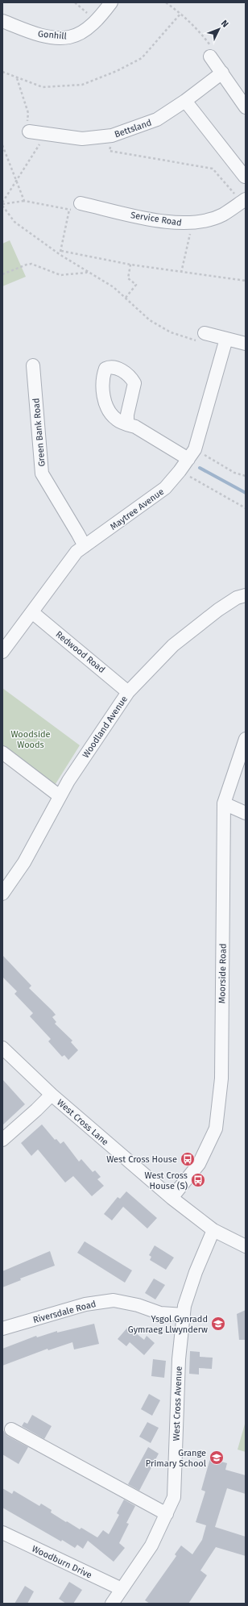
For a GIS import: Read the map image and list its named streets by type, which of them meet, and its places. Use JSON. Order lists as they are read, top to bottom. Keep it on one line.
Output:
{"streets":{"street":["Gonhill","Bettsland","Service Road","Green Bank Road","Maytree Avenue","Redwood Road","Woodland Avenue","Moorside Road","West Cross Lane","Riversdale Road","West Cross Avenue","Woodburn Drive"]},"crossings":[["Green Bank Road","Maytree Avenue"],["Maytree Avenue","Redwood Road"],["Redwood Road","Woodland Avenue"],["Moorside Road","West Cross Lane"],["West Cross Lane","West Cross Avenue"],["Riversdale Road","West Cross Avenue"],["West Cross Avenue","Woodburn Drive"]],"parks":["Woodside Woods"],"places":{"bus stop":["West Cross House","West Cross House (S)"],"school or university":["Ysgol Gynradd Gymraeg Llwynderw","Grange Primary School"]},"north":"top right"}
